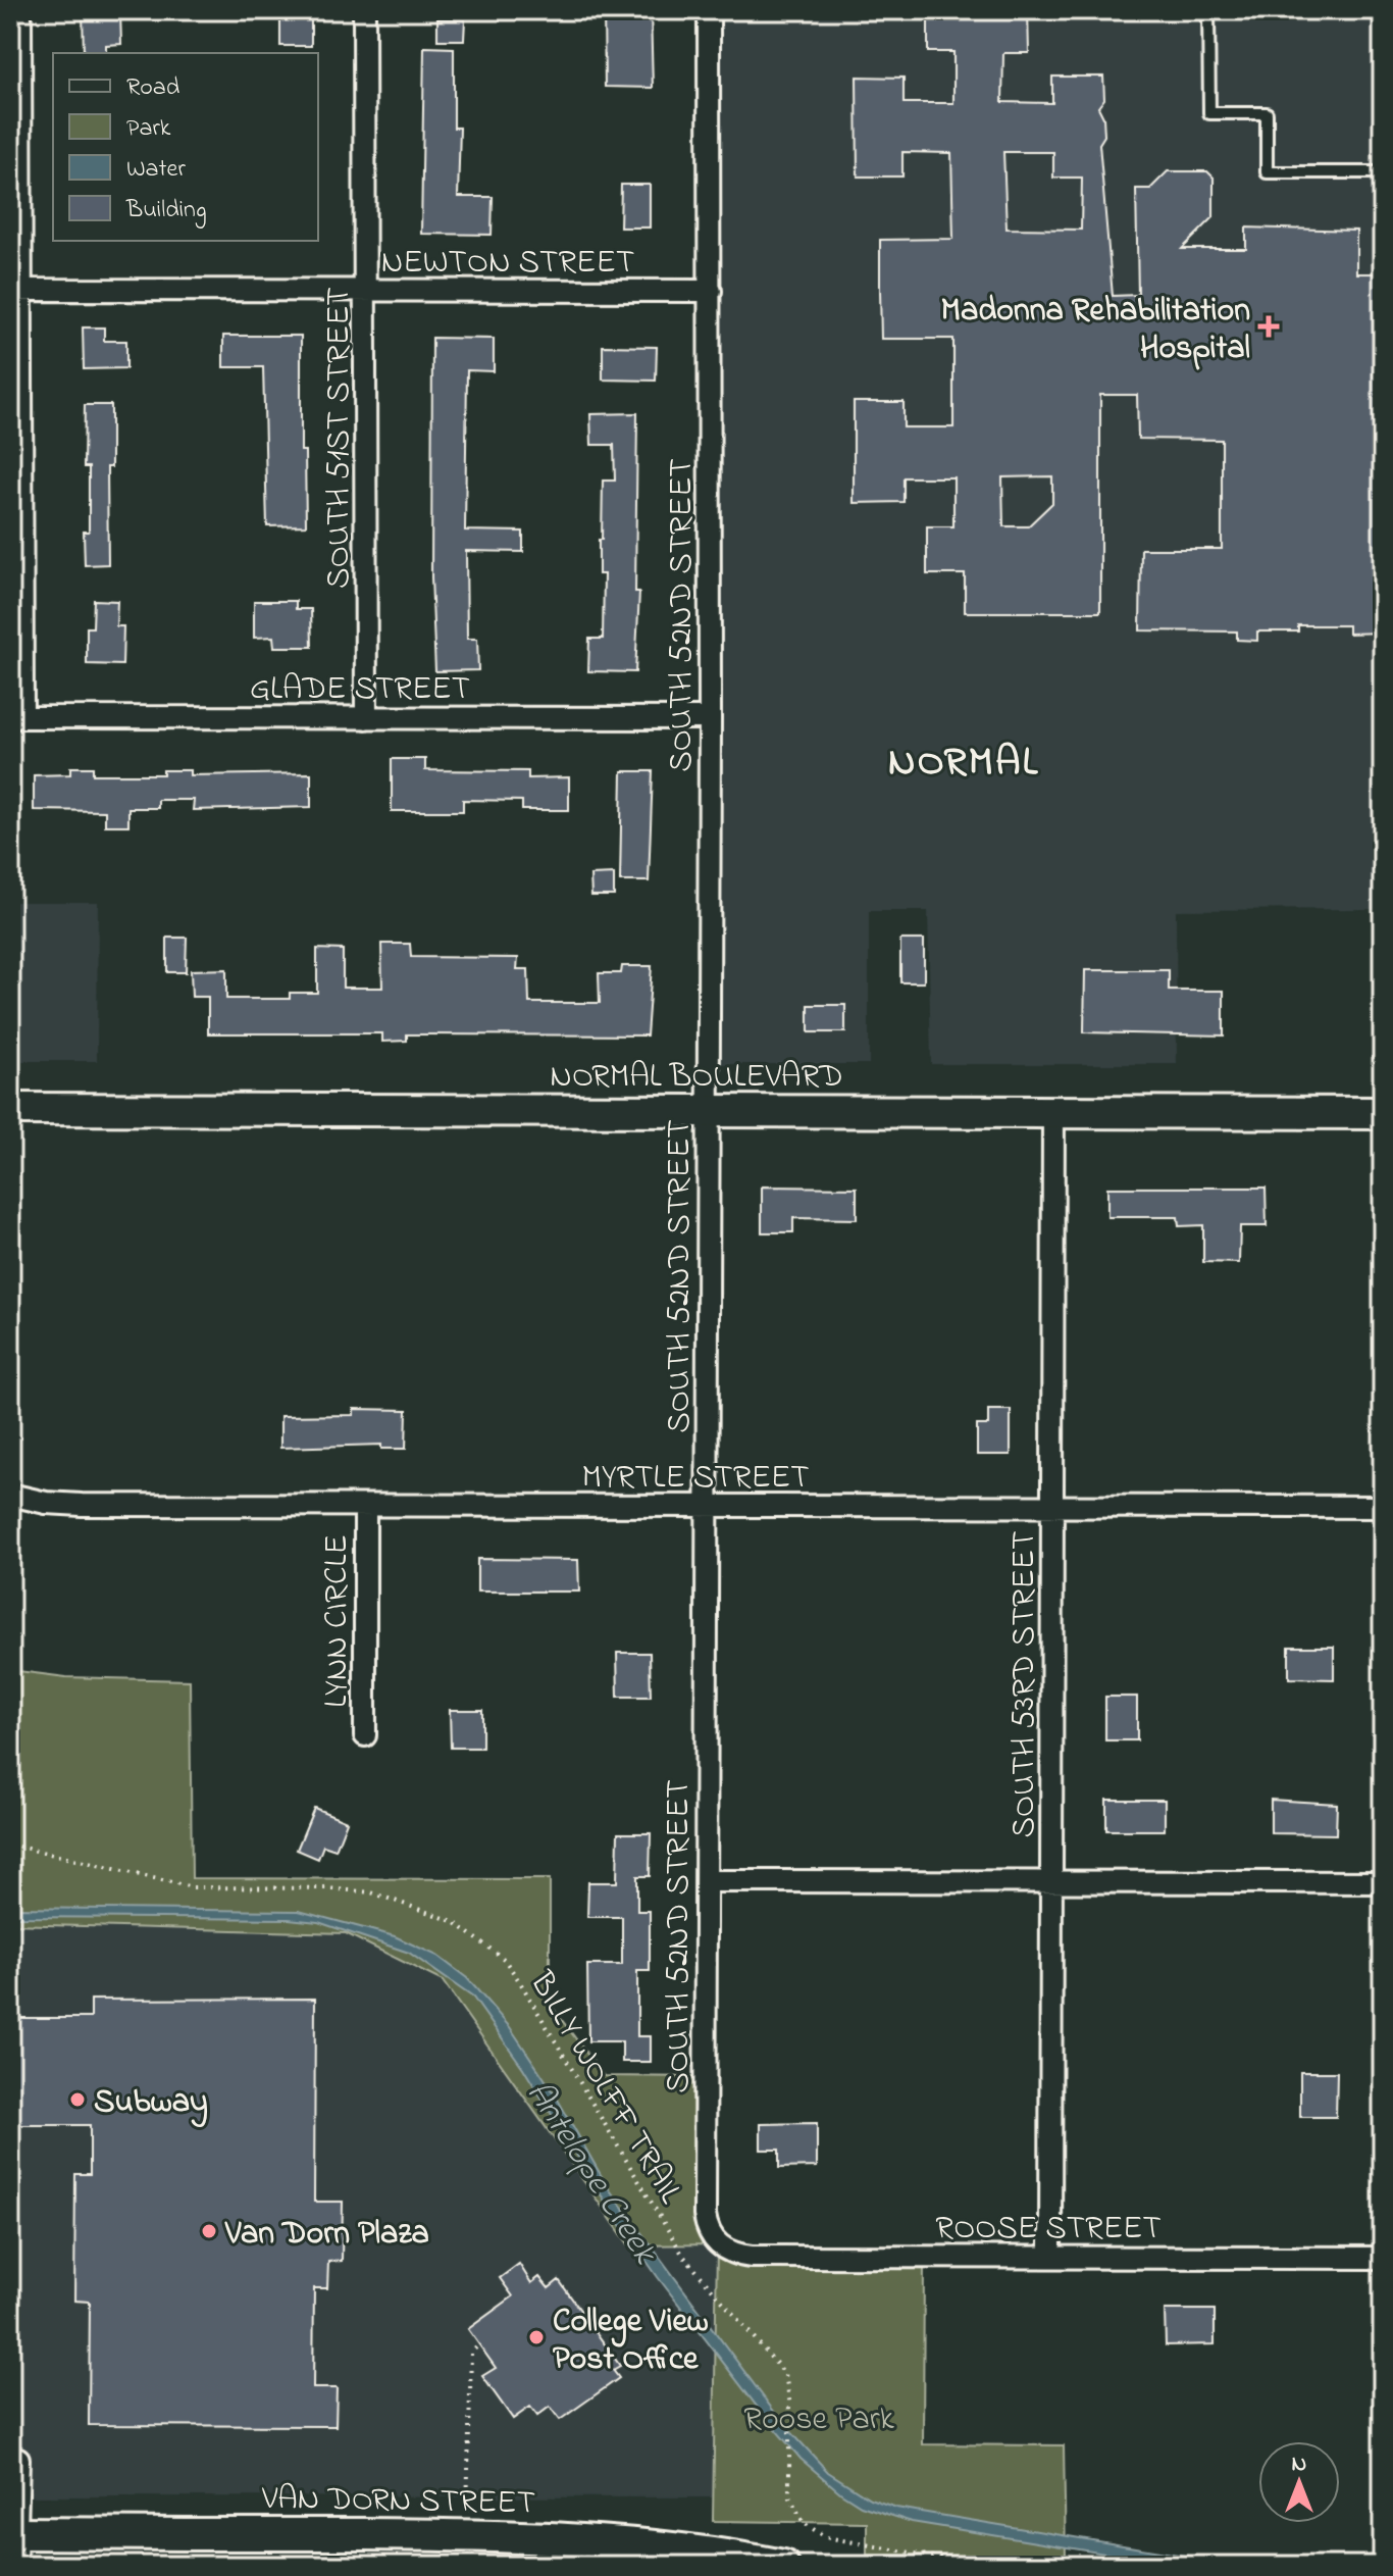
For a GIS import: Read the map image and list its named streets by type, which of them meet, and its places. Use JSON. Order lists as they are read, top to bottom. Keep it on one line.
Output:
{"streets":{"main road":["NORMAL BOULEVARD","VAN DORN STREET"],"street":["NEWTON STREET","SOUTH 51ST STREET","SOUTH 52ND STREET","GLADE STREET","MYRTLE STREET","LYNN CIRCLE","SOUTH 53RD STREET","ROOSE STREET"],"path":["BILLY WOLFF TRAIL"]},"crossings":[["NEWTON STREET","SOUTH 51ST STREET"],["NEWTON STREET","SOUTH 52ND STREET"],["SOUTH 51ST STREET","GLADE STREET"],["SOUTH 52ND STREET","GLADE STREET"],["SOUTH 52ND STREET","NORMAL BOULEVARD"],["SOUTH 52ND STREET","MYRTLE STREET"],["SOUTH 52ND STREET","ROOSE STREET"],["NORMAL BOULEVARD","SOUTH 53RD STREET"],["MYRTLE STREET","LYNN CIRCLE"],["MYRTLE STREET","SOUTH 53RD STREET"],["SOUTH 53RD STREET","ROOSE STREET"]],"districts":["NORMAL"],"water":["Antelope Creek"],"parks":["Roose Park"],"places":{"health":["Madonna Rehabilitation Hospital"],"other":["Subway","Van Dorn Plaza","College View Post Office"]},"legend":["Road","Park","Water","Building"],"north":"top"}
